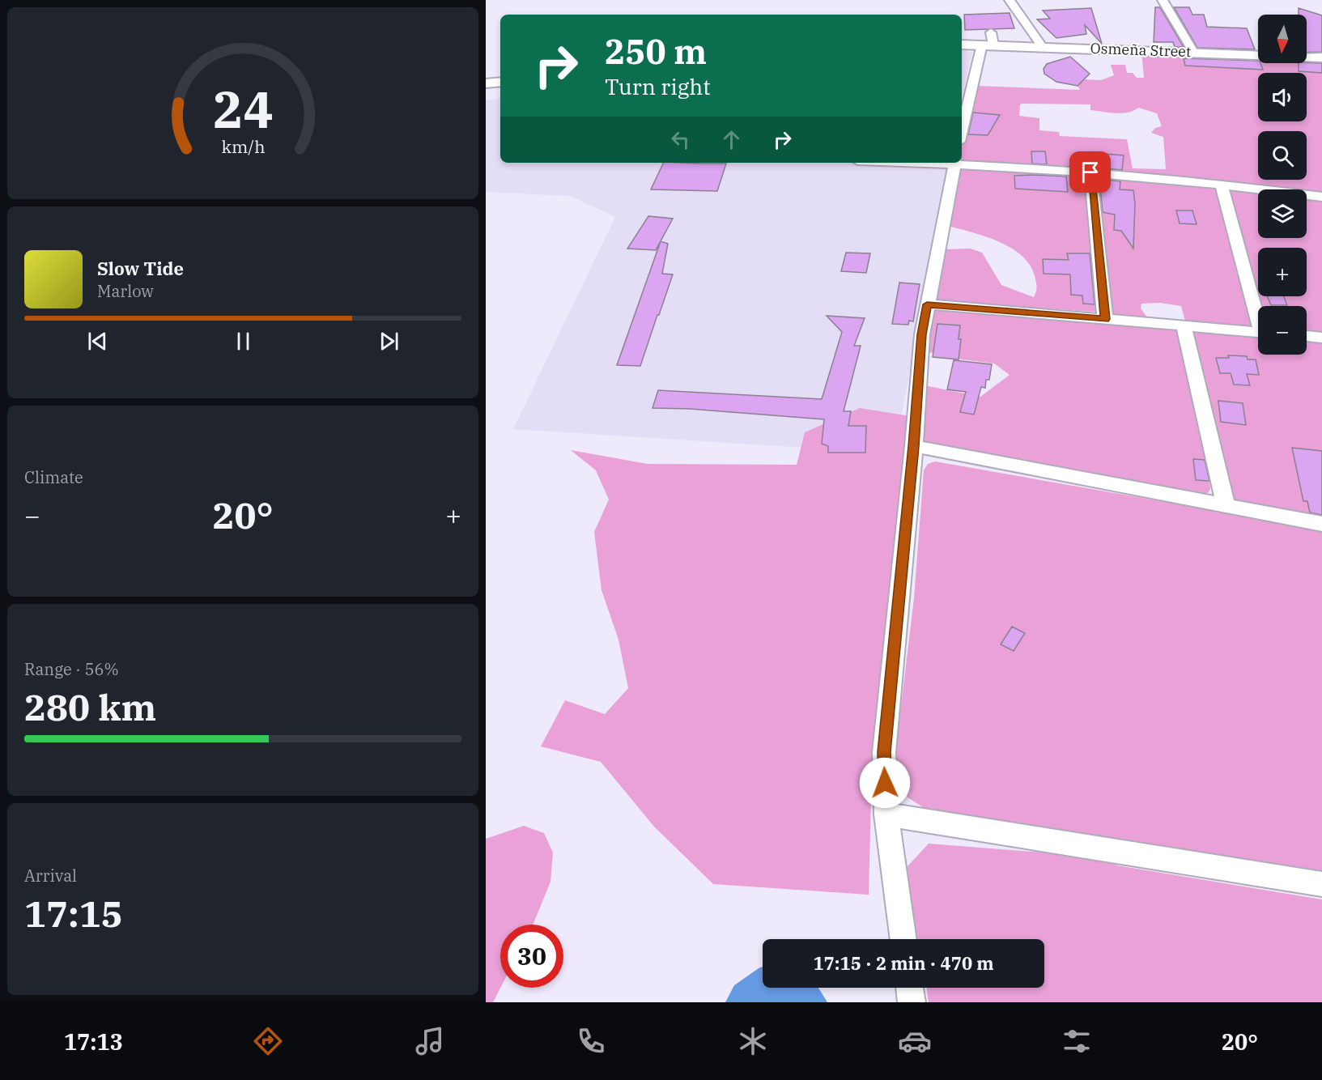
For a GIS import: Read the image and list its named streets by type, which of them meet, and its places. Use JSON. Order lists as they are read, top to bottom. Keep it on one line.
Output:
{"streets":{"main road":["Osmeña Street"]},"north":"bottom","page":{"map_buttons":["+","−"],"turn":["250 m","Turn right"],"song":["Slow Tide","Marlow"],"tile":["Climate",["Range · 56%","280 km"],["Arrival","17:15"]],"heat":["−","20°","+"],"limit":"30","trip":"17:15 · 2 min · 470 m","tabs":["17:13","20°"],"gauge":["24","km/h"]}}
